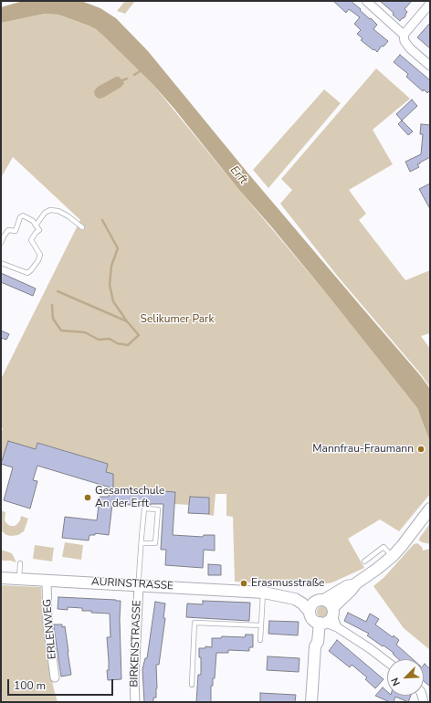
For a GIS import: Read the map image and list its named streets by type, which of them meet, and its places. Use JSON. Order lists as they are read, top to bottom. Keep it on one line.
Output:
{"streets":{"main road":["AURINSTRASSE"],"street":["ERLENWEG","BIRKENSTRASSE"]},"crossings":[["AURINSTRASSE","ERLENWEG"],["AURINSTRASSE","BIRKENSTRASSE"]],"water":["Erft"],"parks":["Selikumer Park"],"places":["Mannfrau-Fraumann","Gesamtschule An der Erft","Erasmusstraße"],"scale_bar":"100 m","north":"bottom left"}
